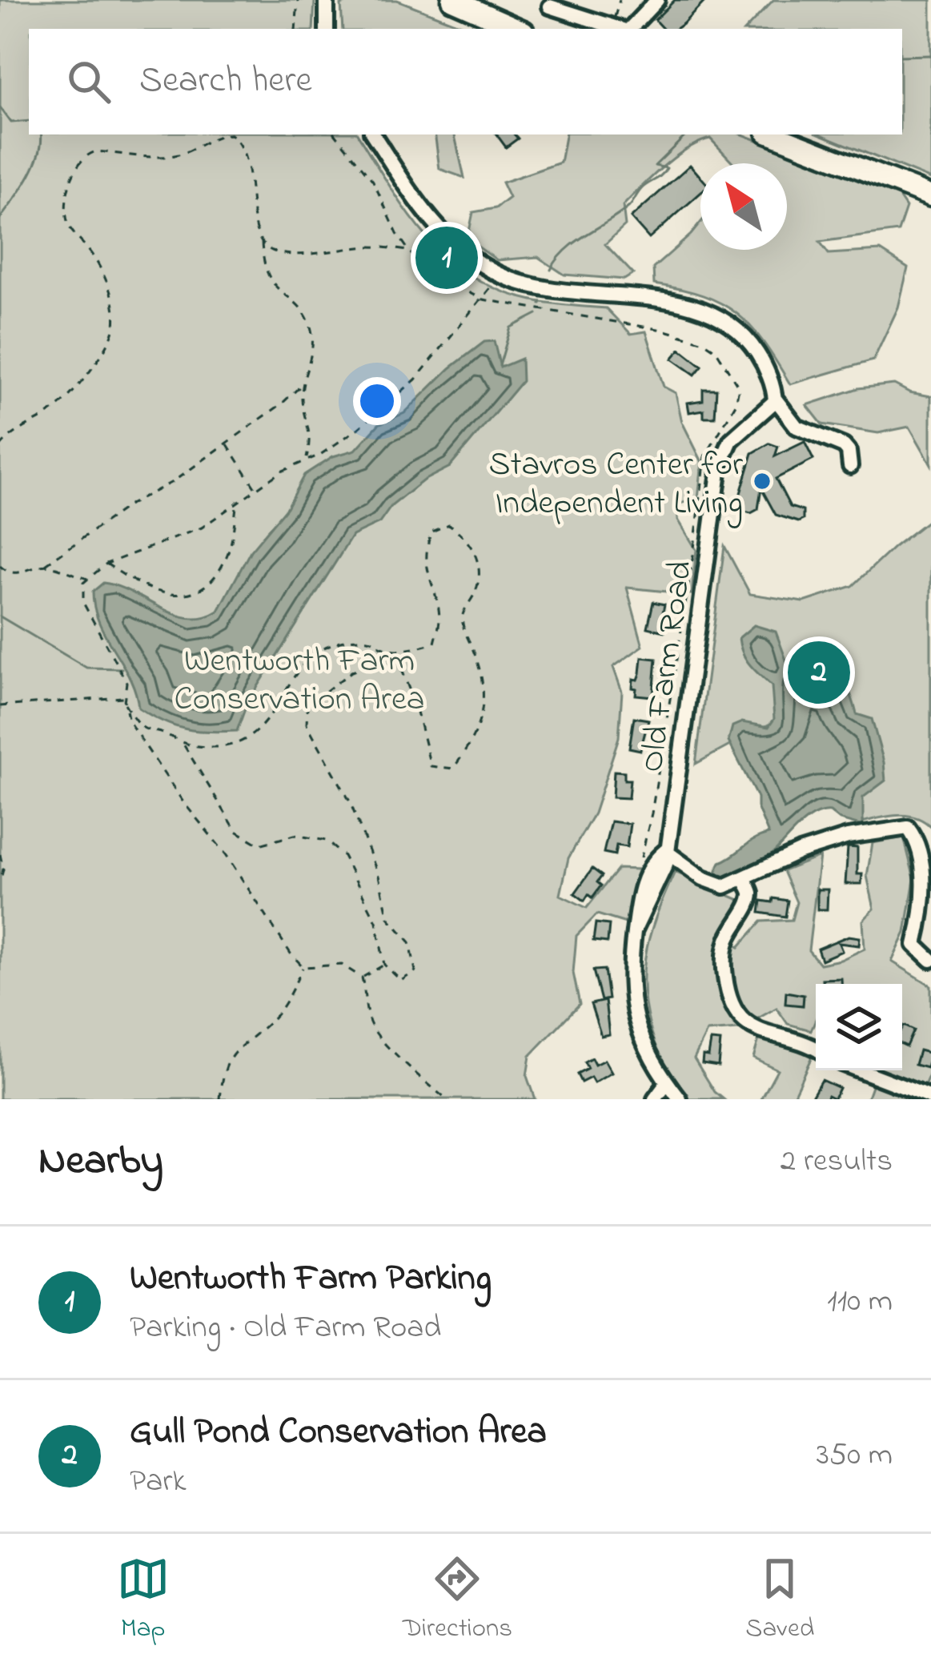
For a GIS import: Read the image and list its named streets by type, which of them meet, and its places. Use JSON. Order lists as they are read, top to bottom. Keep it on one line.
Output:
{"streets":{"street":["Old Farm Road"]},"parks":["Wentworth Farm Conservation Area"],"places":["Stavros Center for Independent Living"],"north":"top left","page":{"search":"Search here","pins":["1","2"],"heading":["Nearby","2 results"],"list":[{"mark":"1","name":"Wentworth Farm Parking","note":"Parking · Old Farm Road","value":"110 m"},{"mark":"2","name":"Gull Pond Conservation Area","note":"Park","value":"350 m"}],"nav":["Map","Directions","Saved"]}}
